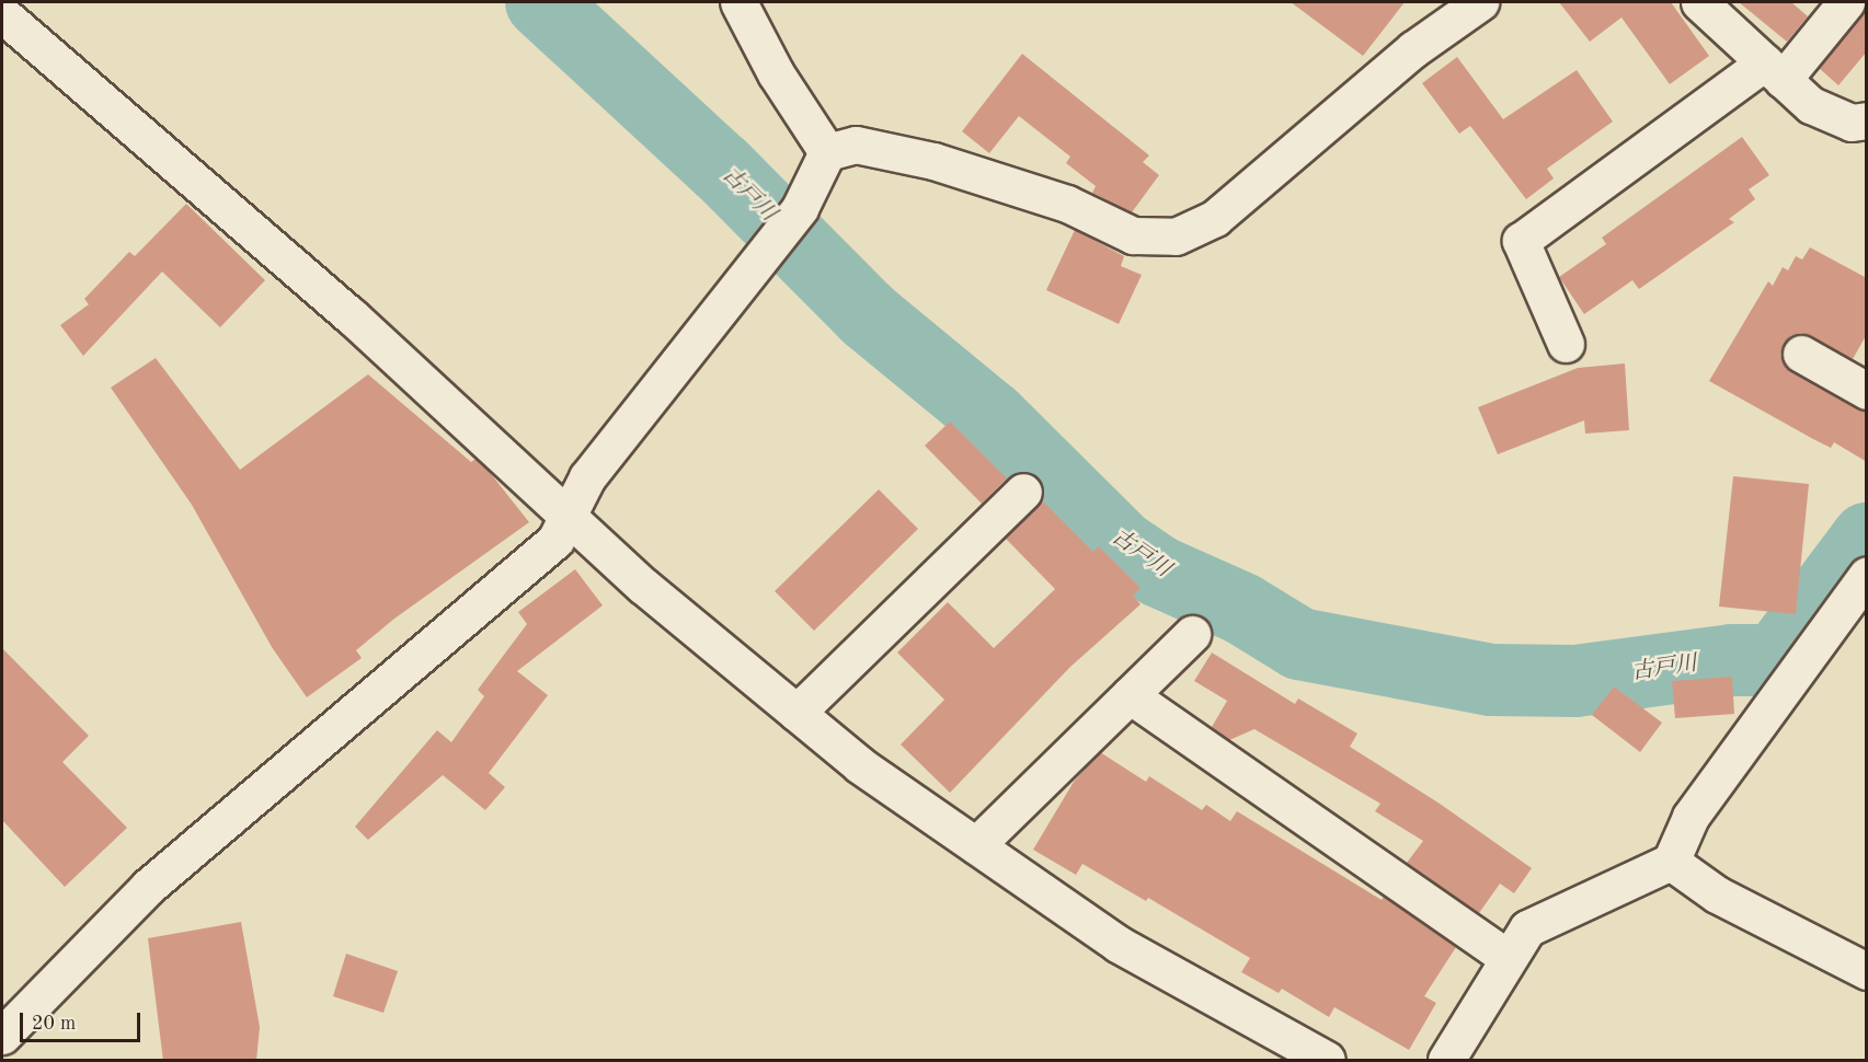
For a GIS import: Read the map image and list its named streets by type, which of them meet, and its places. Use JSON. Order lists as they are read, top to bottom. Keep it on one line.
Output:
{"water":["古戸川"],"scale_bar":"20 m"}
